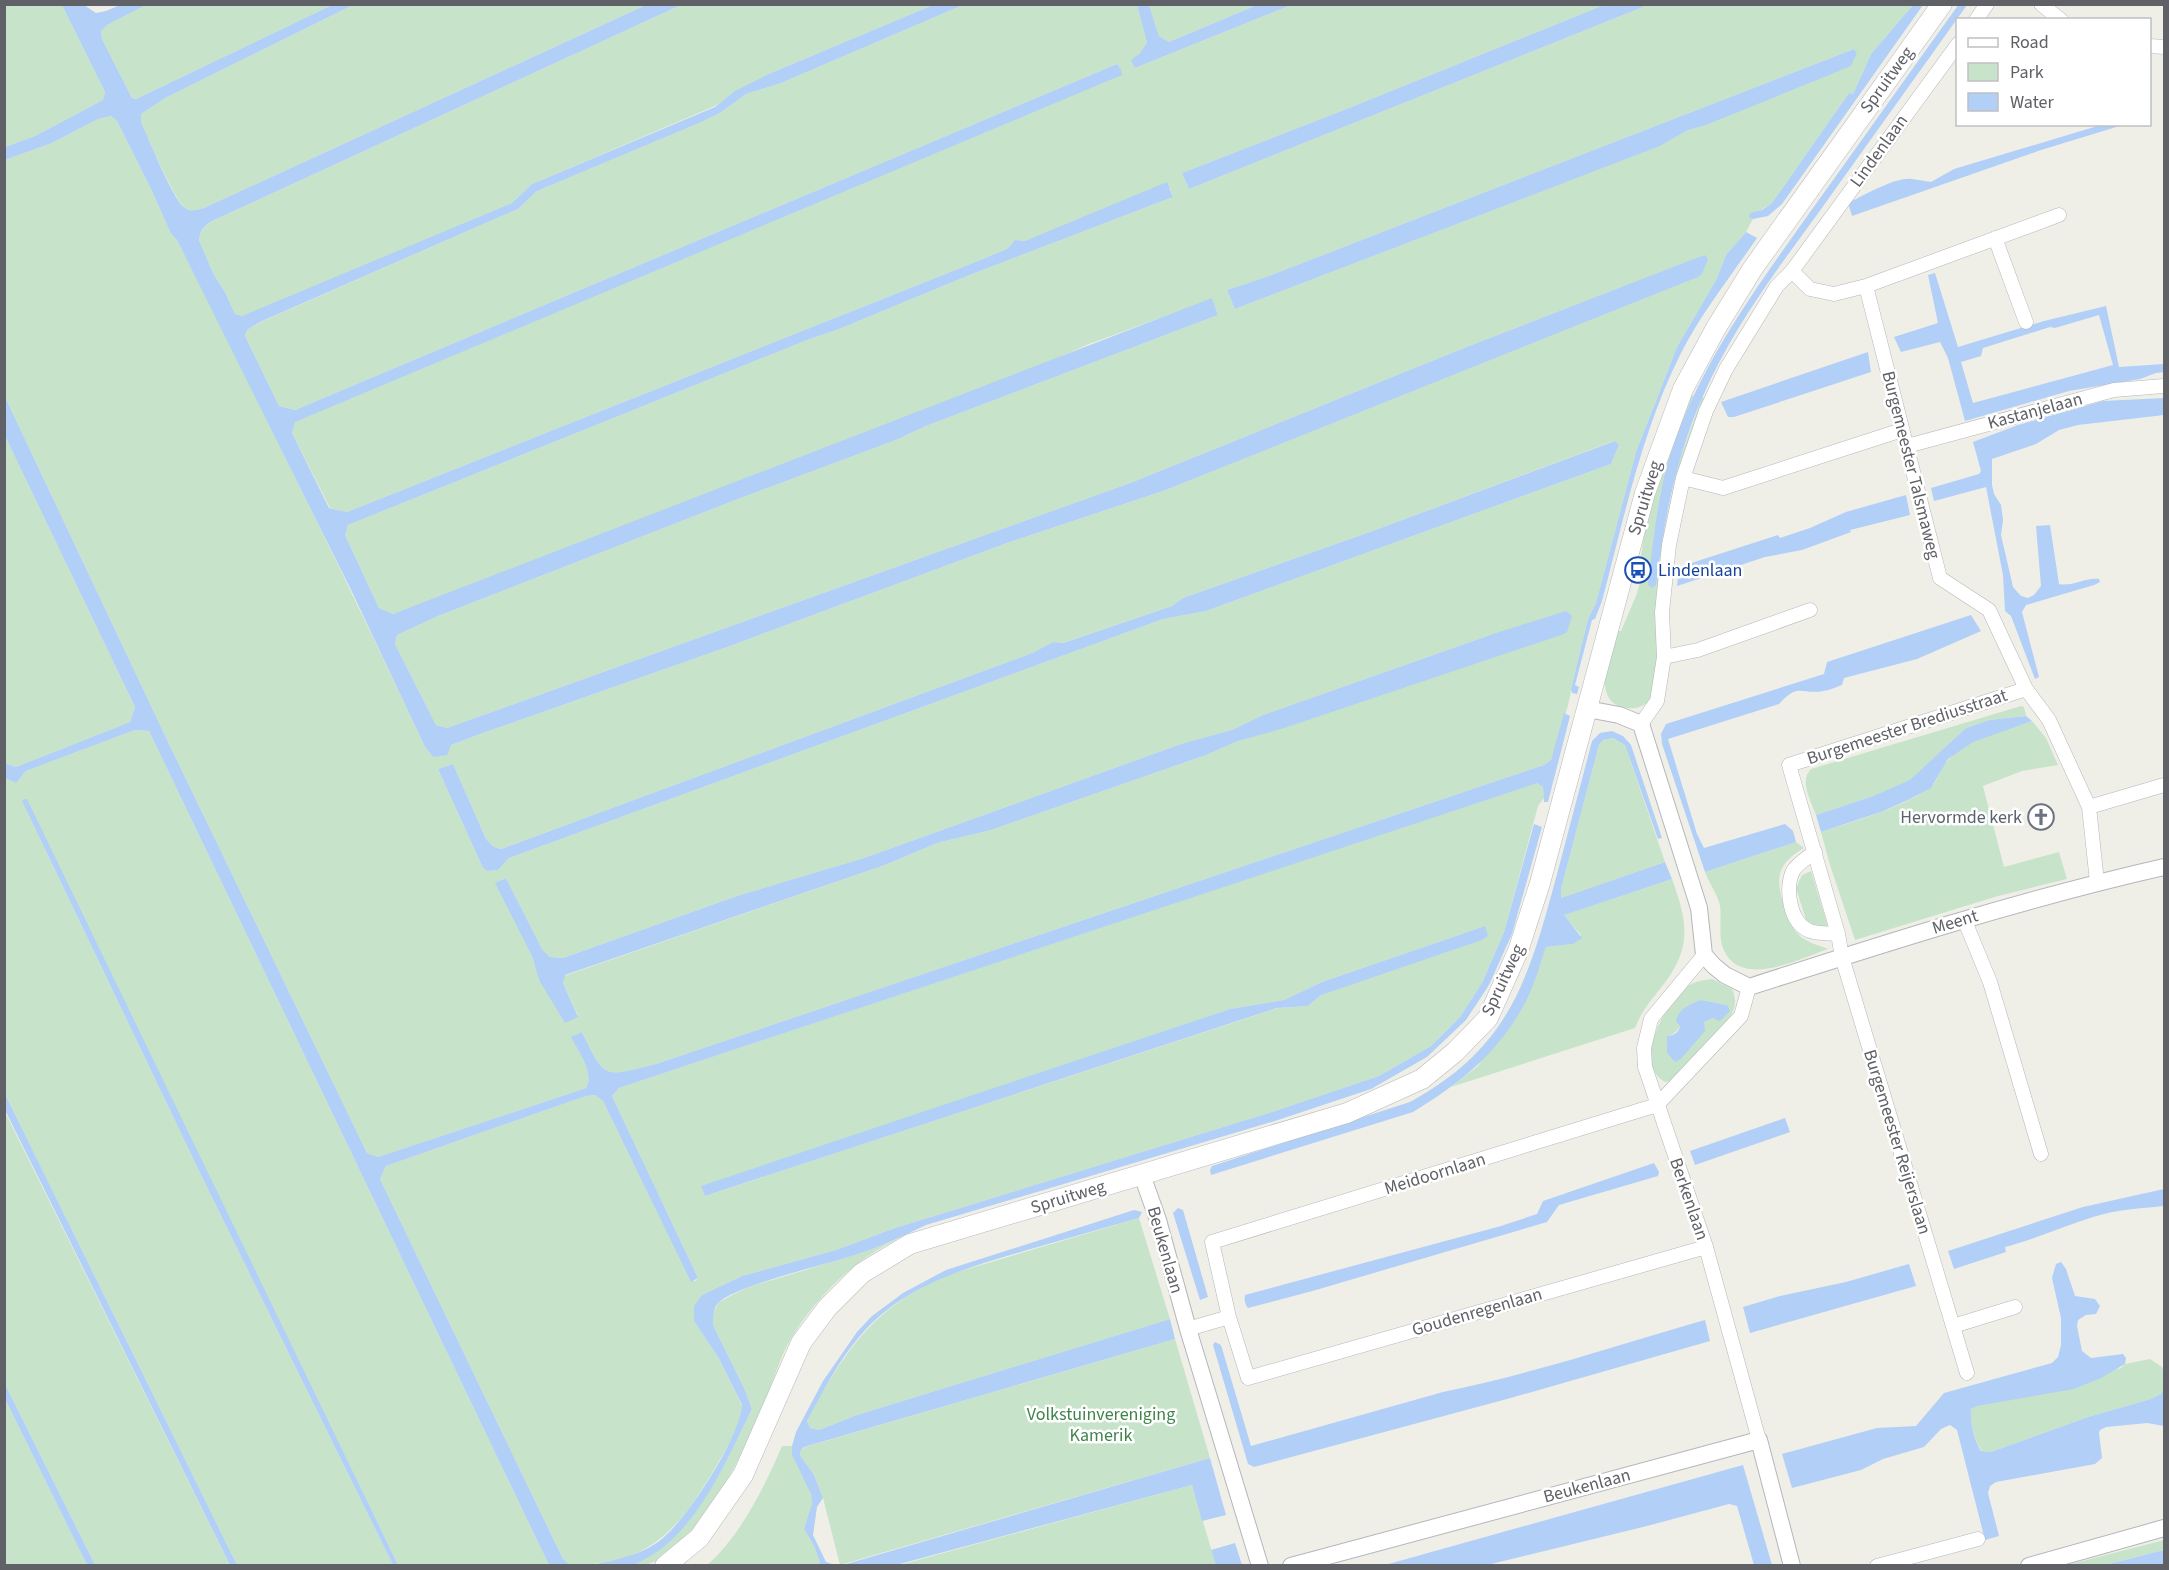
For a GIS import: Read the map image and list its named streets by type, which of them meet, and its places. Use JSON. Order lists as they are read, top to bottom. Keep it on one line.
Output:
{"streets":{"main road":["Spruitweg"],"street":["Lindenlaan","Kastanjelaan","Burgemeester Talsmaweg","Burgemeester Brediusstraat","Meent","Burgemeester Reijerslaan","Meidoornlaan","Berkenlaan","Beukenlaan","Goudenregenlaan"]},"crossings":[["Spruitweg","Beukenlaan"],["Kastanjelaan","Burgemeester Talsmaweg"],["Burgemeester Talsmaweg","Burgemeester Brediusstraat"],["Burgemeester Talsmaweg","Meent"],["Burgemeester Brediusstraat","Burgemeester Reijerslaan"],["Meent","Burgemeester Reijerslaan"],["Meidoornlaan","Berkenlaan"],["Meidoornlaan","Goudenregenlaan"],["Berkenlaan","Beukenlaan"],["Berkenlaan","Goudenregenlaan"]],"parks":["Volkstuinvereniging Kamerik"],"places":{"bus stop":["Lindenlaan"],"church":["Hervormde kerk"]},"legend":["Road","Park","Water"]}
